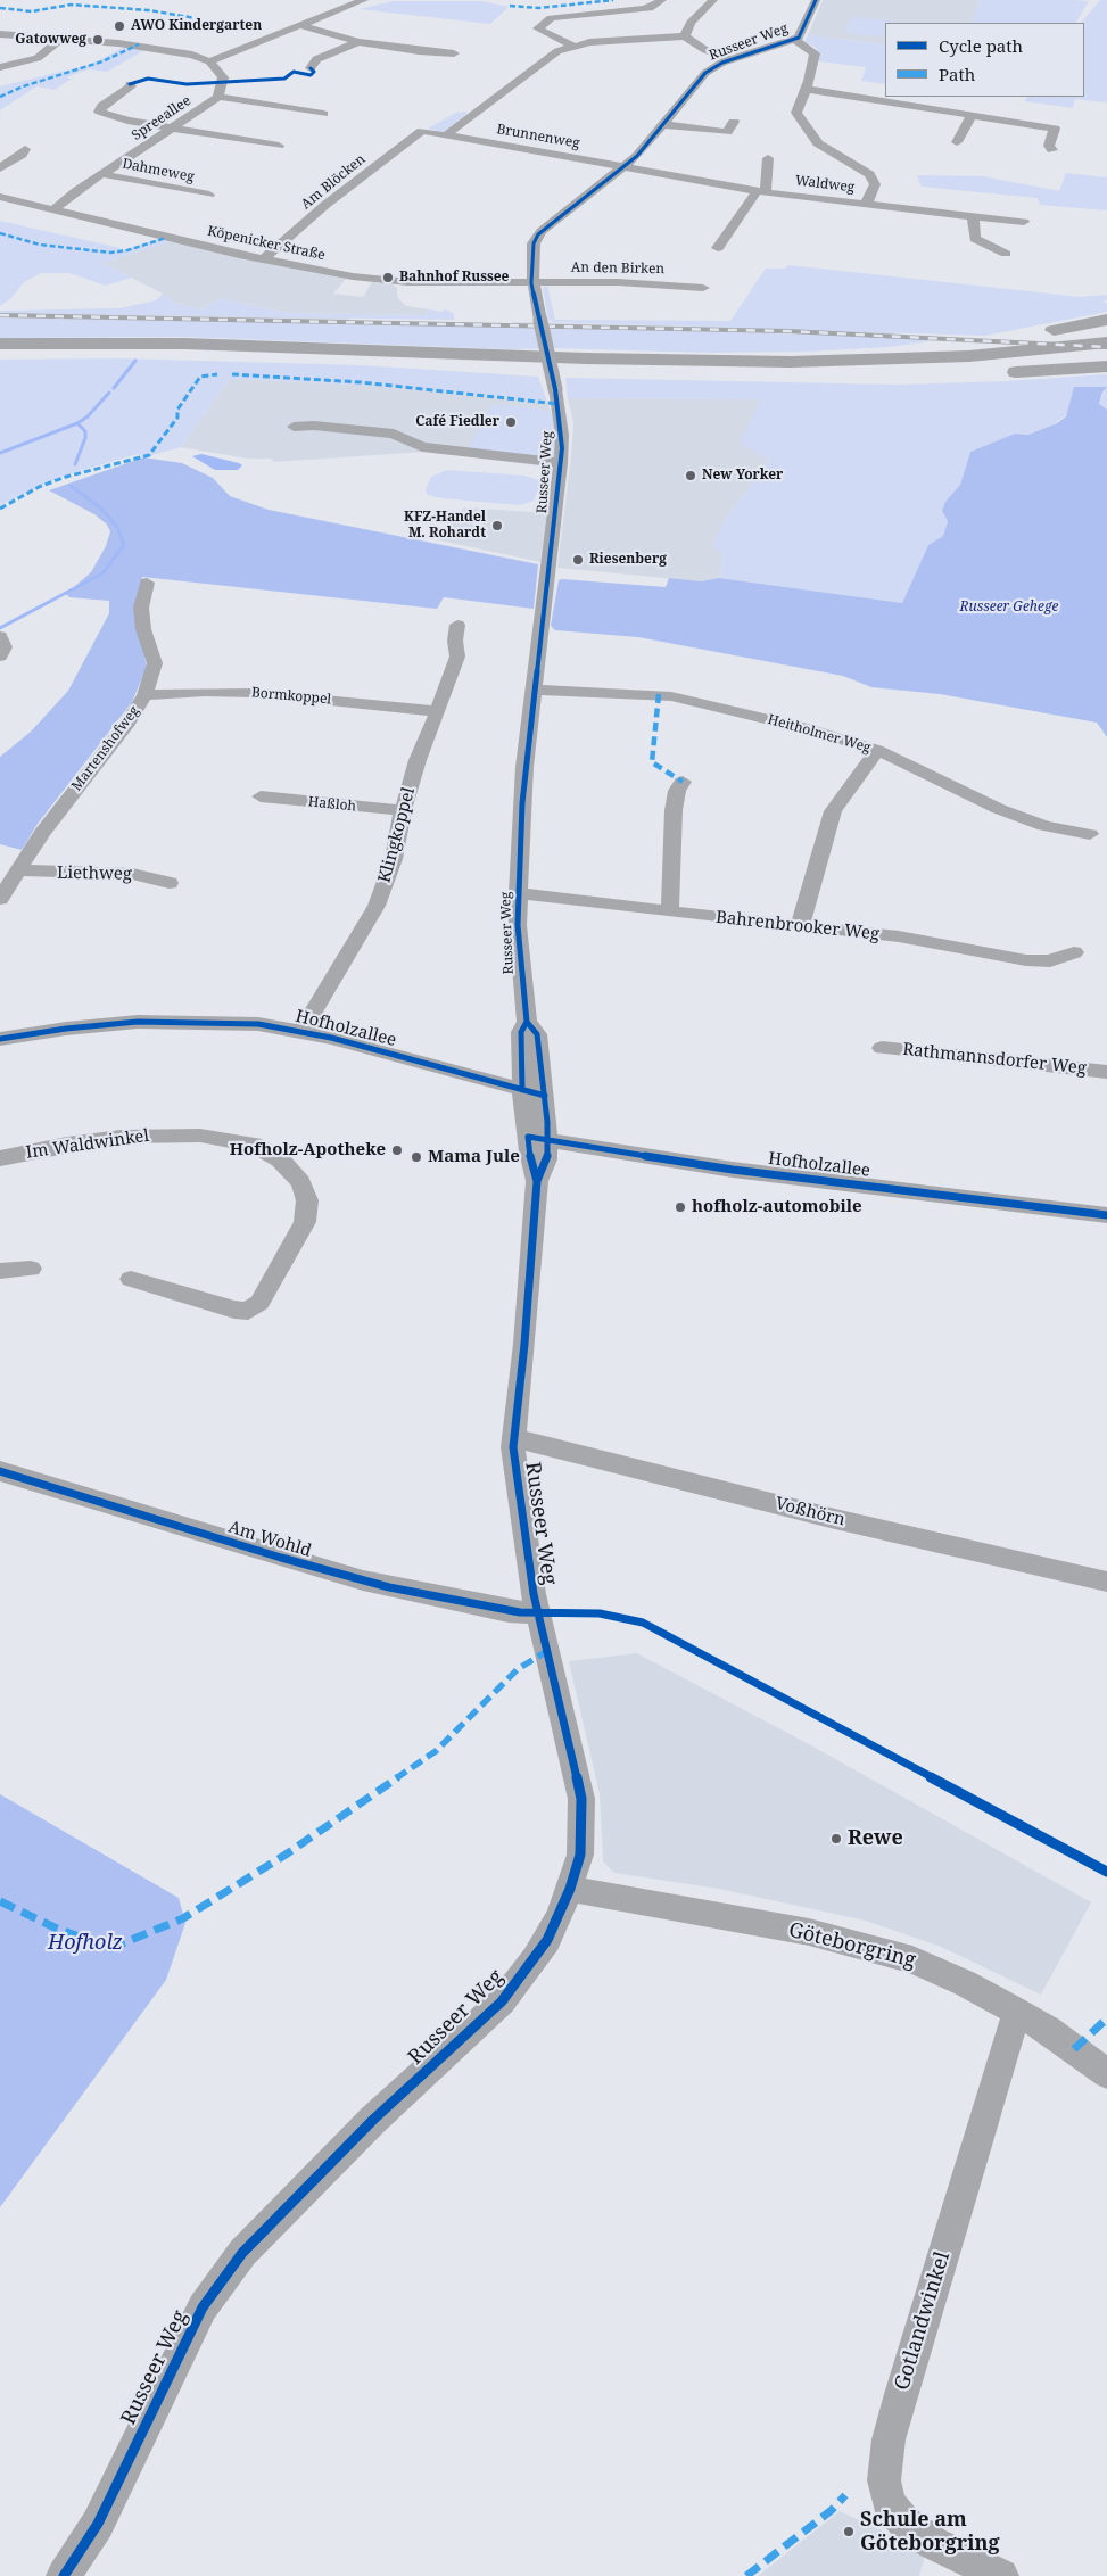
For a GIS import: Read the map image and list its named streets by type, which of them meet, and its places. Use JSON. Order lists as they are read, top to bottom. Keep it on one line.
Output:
{"streets":{"street":["Russeer Weg","Spreeallee","Brunnenweg","Dahmeweg","Am Blöcken","Waldweg","Köpenicker Straße","An den Birken","Bormkoppel","Heitholmer Weg","Martenshofweg","Haßloh","Klingkoppel","Liethweg","Bahrenbrooker Weg","Hofholzallee","Rathmannsdorfer Weg","Im Waldwinkel","Voßhörn","Am Wohld","Göteborgring","Gotlandwinkel"]},"crossings":[["Russeer Weg","Brunnenweg"],["Russeer Weg","Waldweg"],["Russeer Weg","Köpenicker Straße"],["Russeer Weg","An den Birken"],["Russeer Weg","Heitholmer Weg"],["Russeer Weg","Bahrenbrooker Weg"],["Russeer Weg","Hofholzallee"],["Russeer Weg","Voßhörn"],["Russeer Weg","Am Wohld"],["Russeer Weg","Göteborgring"],["Spreeallee","Dahmeweg"],["Spreeallee","Köpenicker Straße"],["Brunnenweg","Waldweg"],["Am Blöcken","Köpenicker Straße"],["Köpenicker Straße","An den Birken"],["Bormkoppel","Martenshofweg"],["Bormkoppel","Klingkoppel"],["Martenshofweg","Liethweg"],["Haßloh","Klingkoppel"],["Klingkoppel","Hofholzallee"],["Göteborgring","Gotlandwinkel"]],"parks":["Russeer Gehege","Hofholz"],"places":["AWO Kindergarten","Gatowweg","Bahnhof Russee","Café Fiedler","New Yorker","KFZ-Handel M. Rohardt","Riesenberg","Hofholz-Apotheke","Mama Jule","hofholz-automobile","Rewe","Schule am Göteborgring"],"legend":["Cycle path","Path"]}
